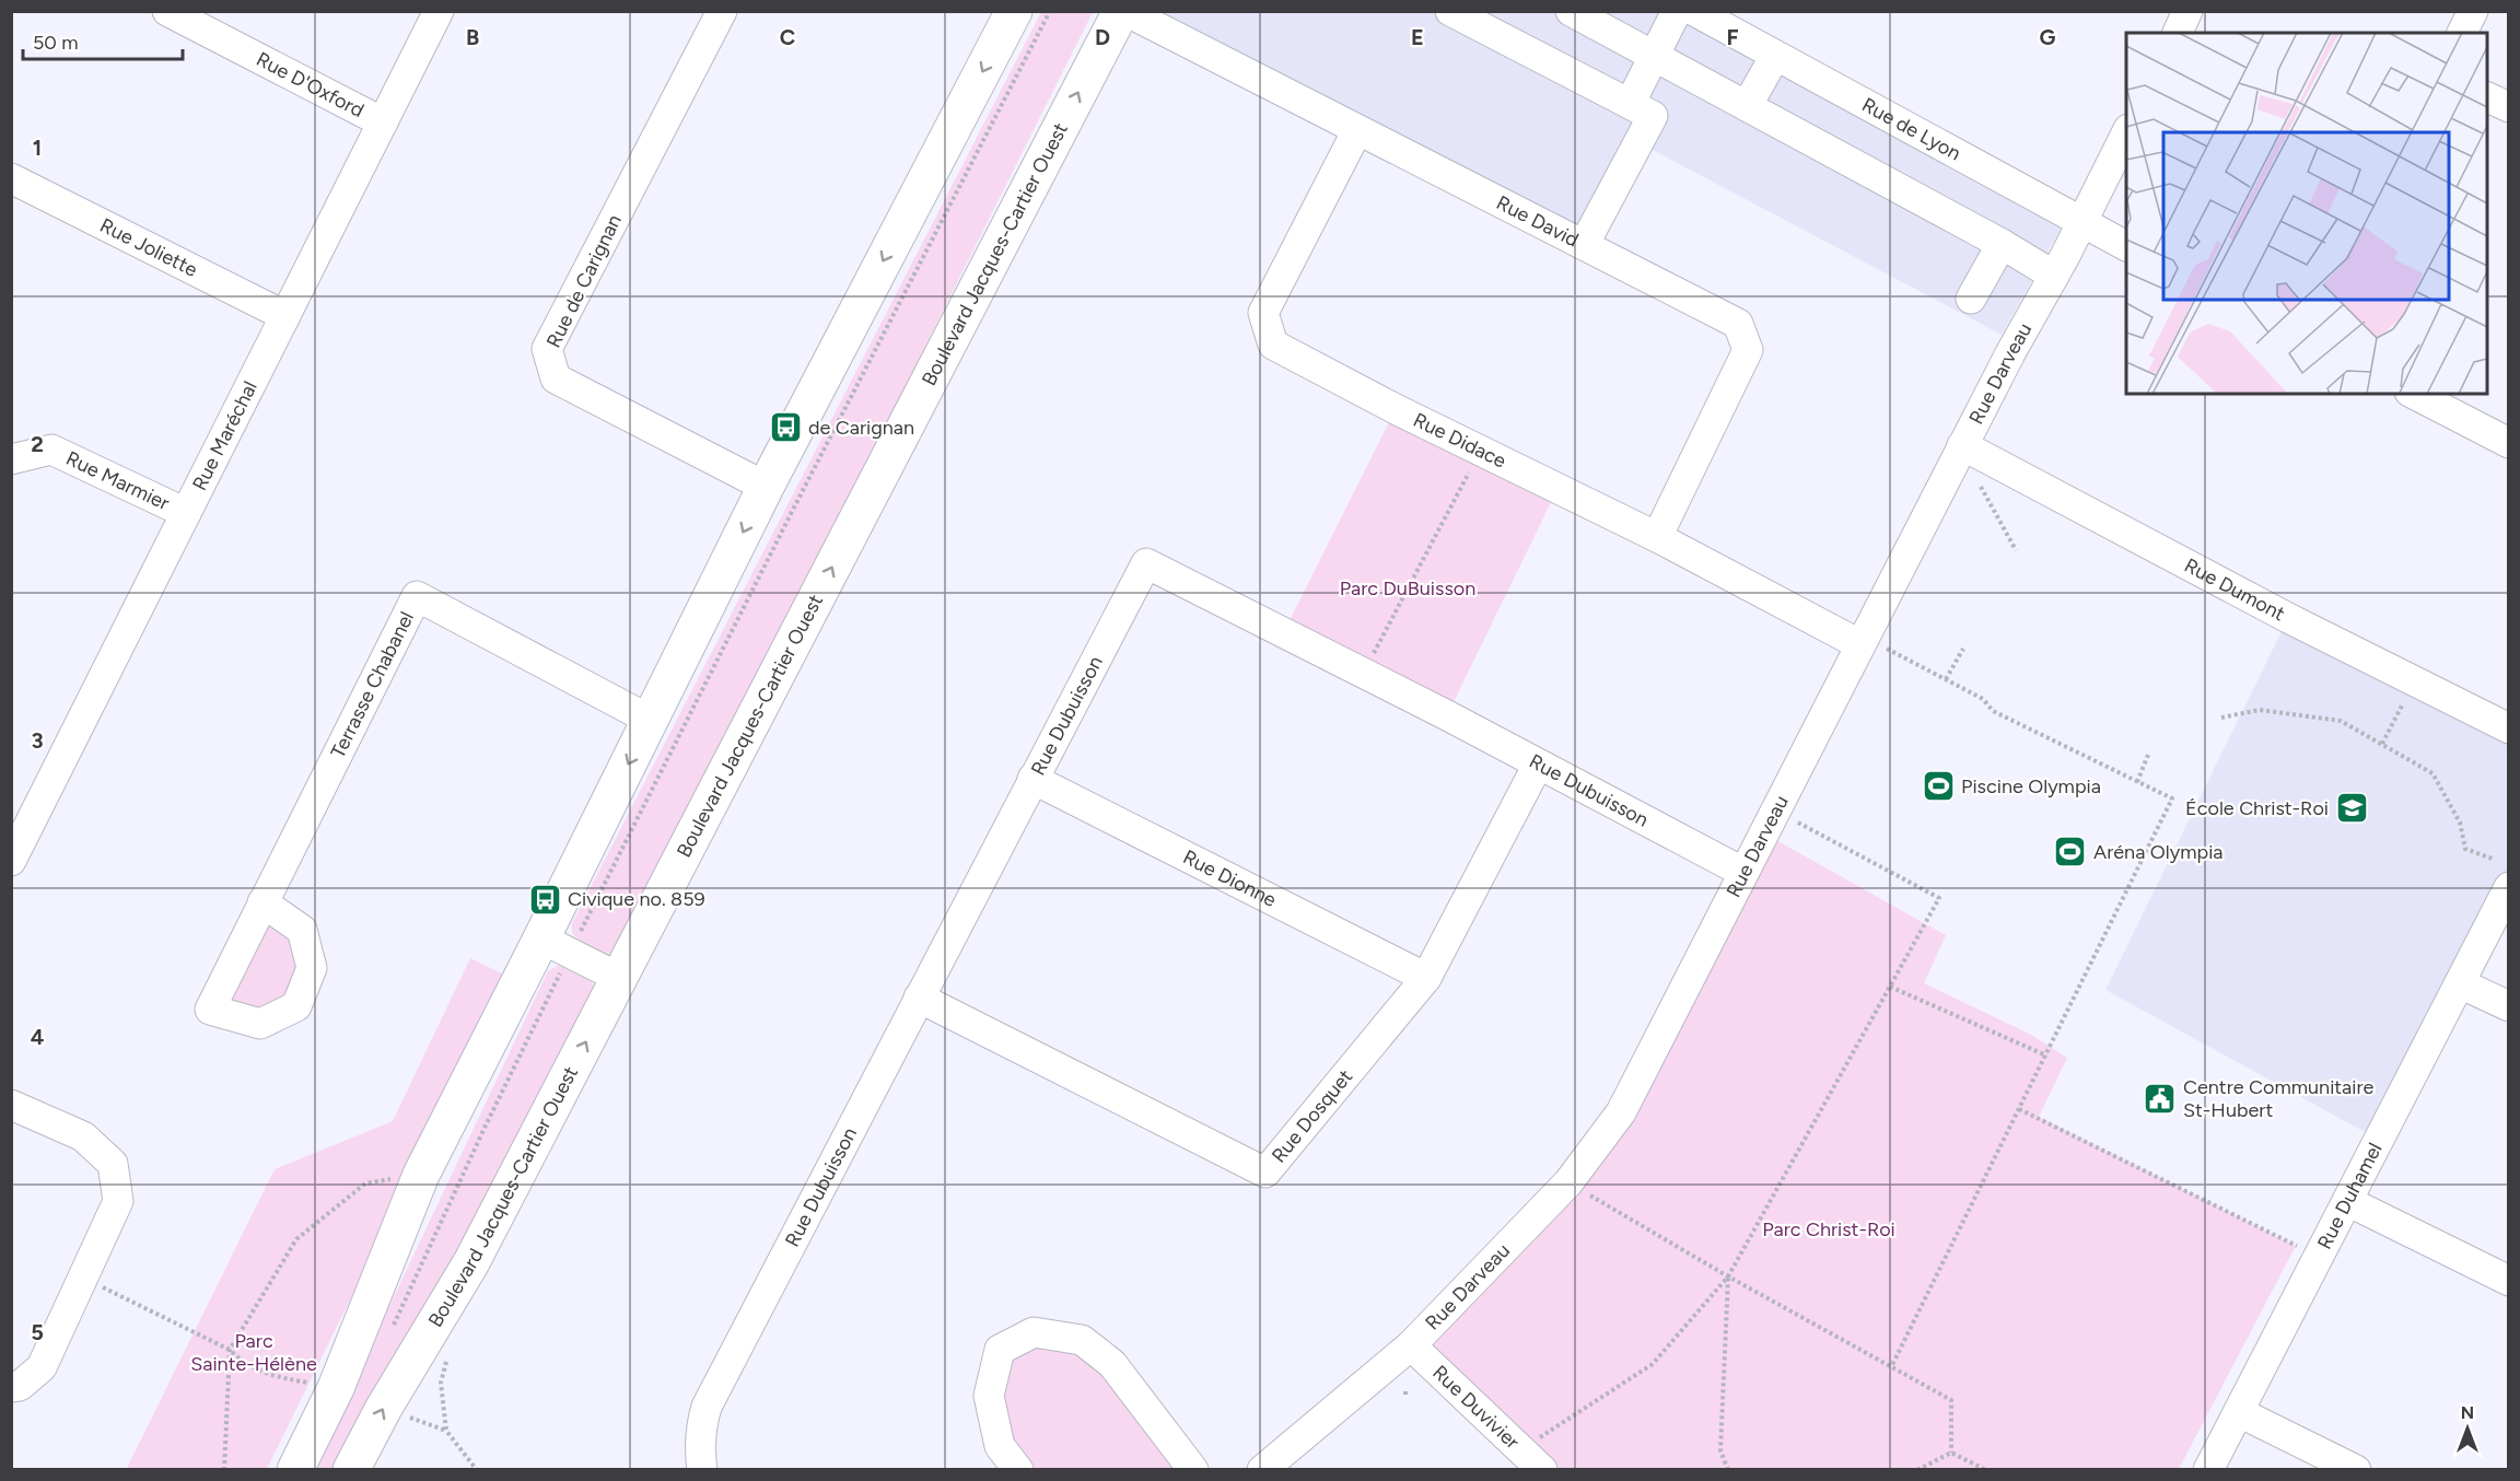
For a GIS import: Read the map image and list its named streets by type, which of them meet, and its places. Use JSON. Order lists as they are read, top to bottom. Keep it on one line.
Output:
{"streets":{"main road":["Boulevard Jacques-Cartier Ouest"],"street":["Rue D'Oxford","Rue de Lyon","Rue David","Rue Joliette","Rue de Carignan","Rue Darveau","Rue Maréchal","Rue Didace","Rue Marmier","Rue Dumont","Terrasse Chabanel","Rue Dubuisson","Rue Dionne","Rue Dosquet","Rue Duhamel","Rue Duvivier"]},"crossings":[["Rue D'Oxford","Rue Maréchal"],["Rue de Lyon","Rue Darveau"],["Rue David","Boulevard Jacques-Cartier Ouest"],["Rue David","Rue Didace"],["Rue Joliette","Rue Maréchal"],["Rue Darveau","Rue Didace"],["Rue Darveau","Rue Dumont"],["Rue Darveau","Rue Dubuisson"],["Rue Darveau","Rue Duvivier"],["Rue Maréchal","Rue Marmier"],["Rue Dubuisson","Rue Dionne"],["Rue Dubuisson","Rue Dosquet"],["Rue Dionne","Rue Dosquet"]],"parks":["Parc DuBuisson","Parc Christ-Roi","Parc Sainte-Hélène"],"places":{"bus stop":["de Carignan","Civique no. 859"],"sports":["Piscine Olympia","Aréna Olympia"],"school or university":["École Christ-Roi"],"public building":["Centre Communitaire St-Hubert"]},"scale_bar":"50 m","north":"top","grid":{"columns":["B","C","D","E","F","G"],"rows":["1","2","3","4","5"]}}
